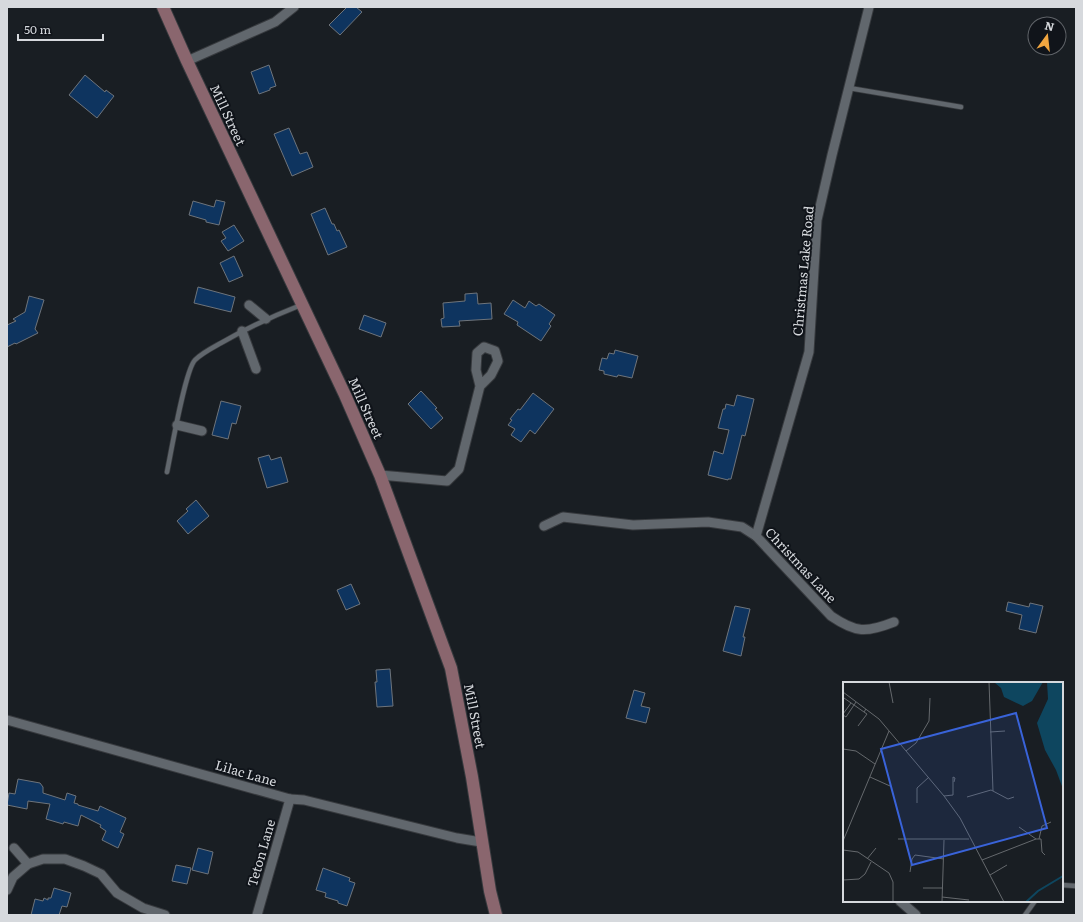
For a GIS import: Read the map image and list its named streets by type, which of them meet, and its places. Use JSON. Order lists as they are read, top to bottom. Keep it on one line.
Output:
{"streets":{"main road":["Mill Street"],"street":["Christmas Lake Road","Christmas Lane","Lilac Lane","Teton Lane"]},"crossings":[["Mill Street","Lilac Lane"],["Christmas Lake Road","Christmas Lane"],["Lilac Lane","Teton Lane"]],"scale_bar":"50 m","north":"top"}
